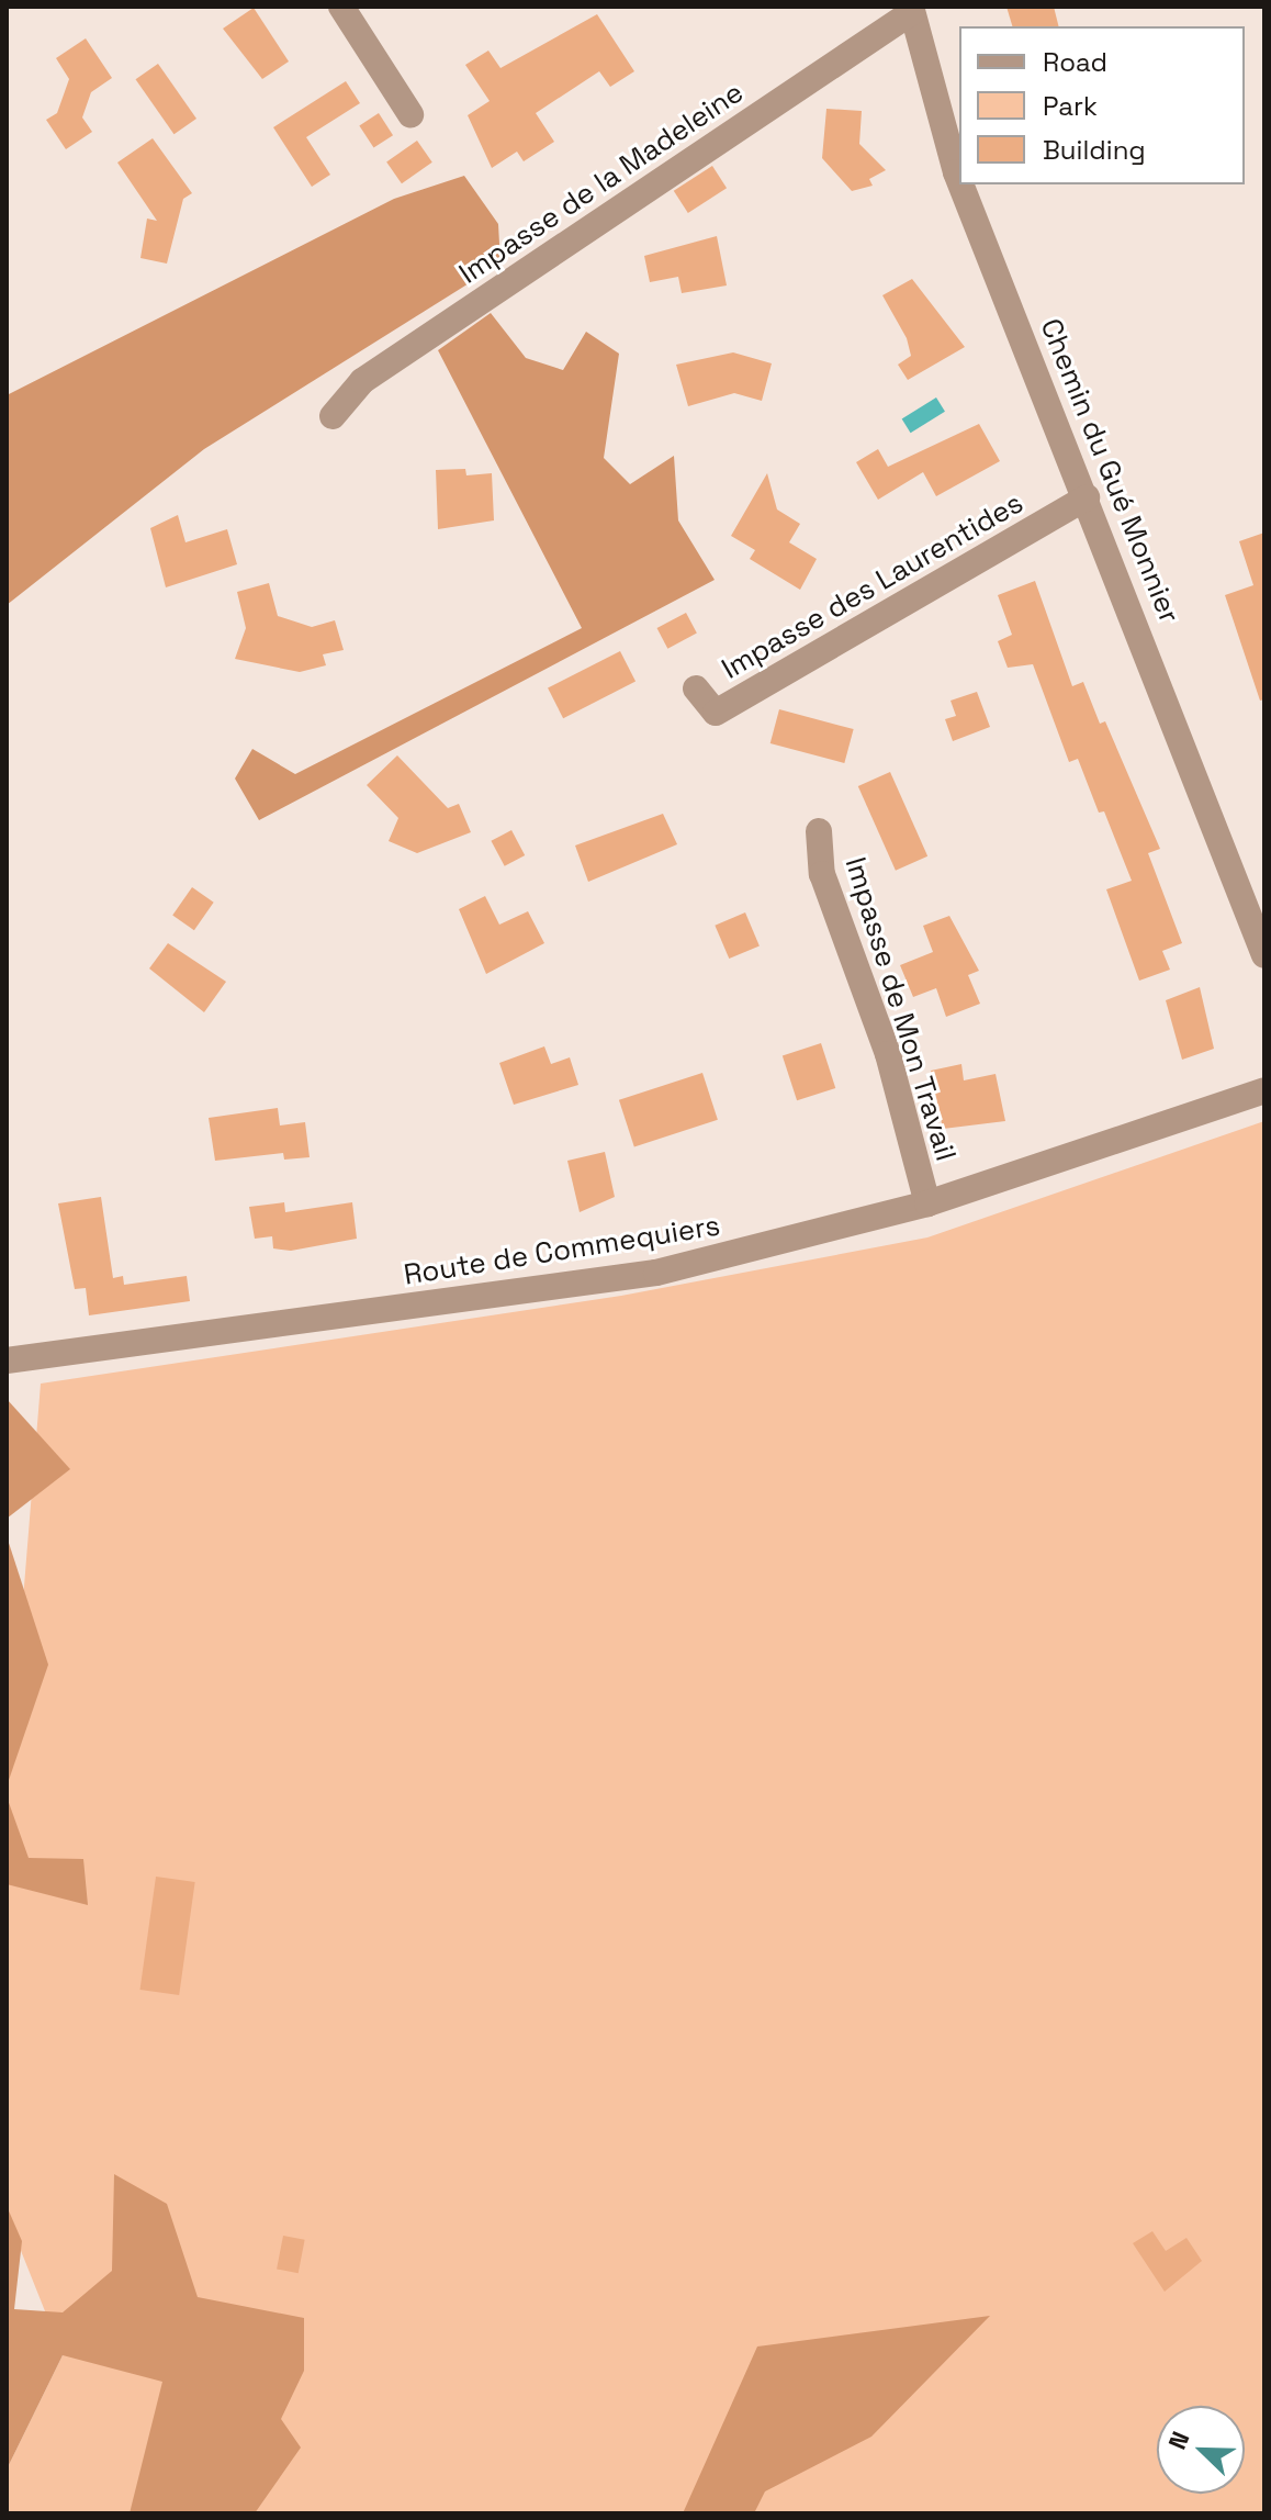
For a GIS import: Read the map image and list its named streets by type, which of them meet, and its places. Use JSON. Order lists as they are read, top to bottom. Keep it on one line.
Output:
{"streets":{"street":["Impasse de la Madeleine","Chemin du Gué Monnier","Impasse des Laurentides","Impasse de Mon Travail","Route de Commequiers"]},"crossings":[["Impasse de la Madeleine","Chemin du Gué Monnier"],["Chemin du Gué Monnier","Impasse des Laurentides"],["Impasse de Mon Travail","Route de Commequiers"]],"legend":["Road","Park","Building"],"north":"top left"}
